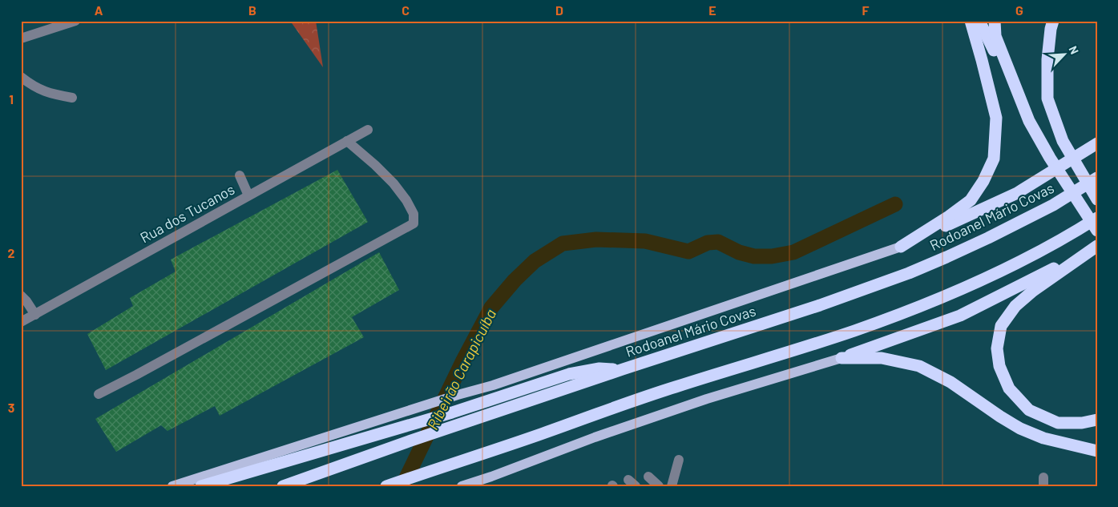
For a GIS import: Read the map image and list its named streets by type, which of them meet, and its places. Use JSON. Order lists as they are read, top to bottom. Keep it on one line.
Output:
{"streets":{"highway":["Rodoanel Mário Covas"],"street":["Rua dos Tucanos"]},"water":["Ribeirão Carapicuíba"],"north":"top right","grid":{"columns":["A","B","C","D","E","F","G"],"rows":["1","2","3"]}}
